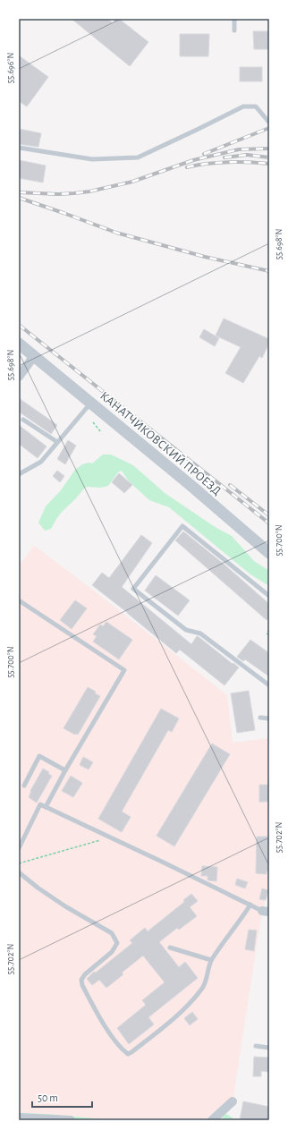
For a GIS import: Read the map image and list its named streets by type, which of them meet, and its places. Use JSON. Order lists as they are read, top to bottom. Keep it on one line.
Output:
{"streets":{"street":["КАНАТЧИКОВСКИЙ ПРОЕЗД"]},"scale_bar":"50 m","coordinates":["55.696°N","55.698°N","55.700°N","55.702°N"]}
